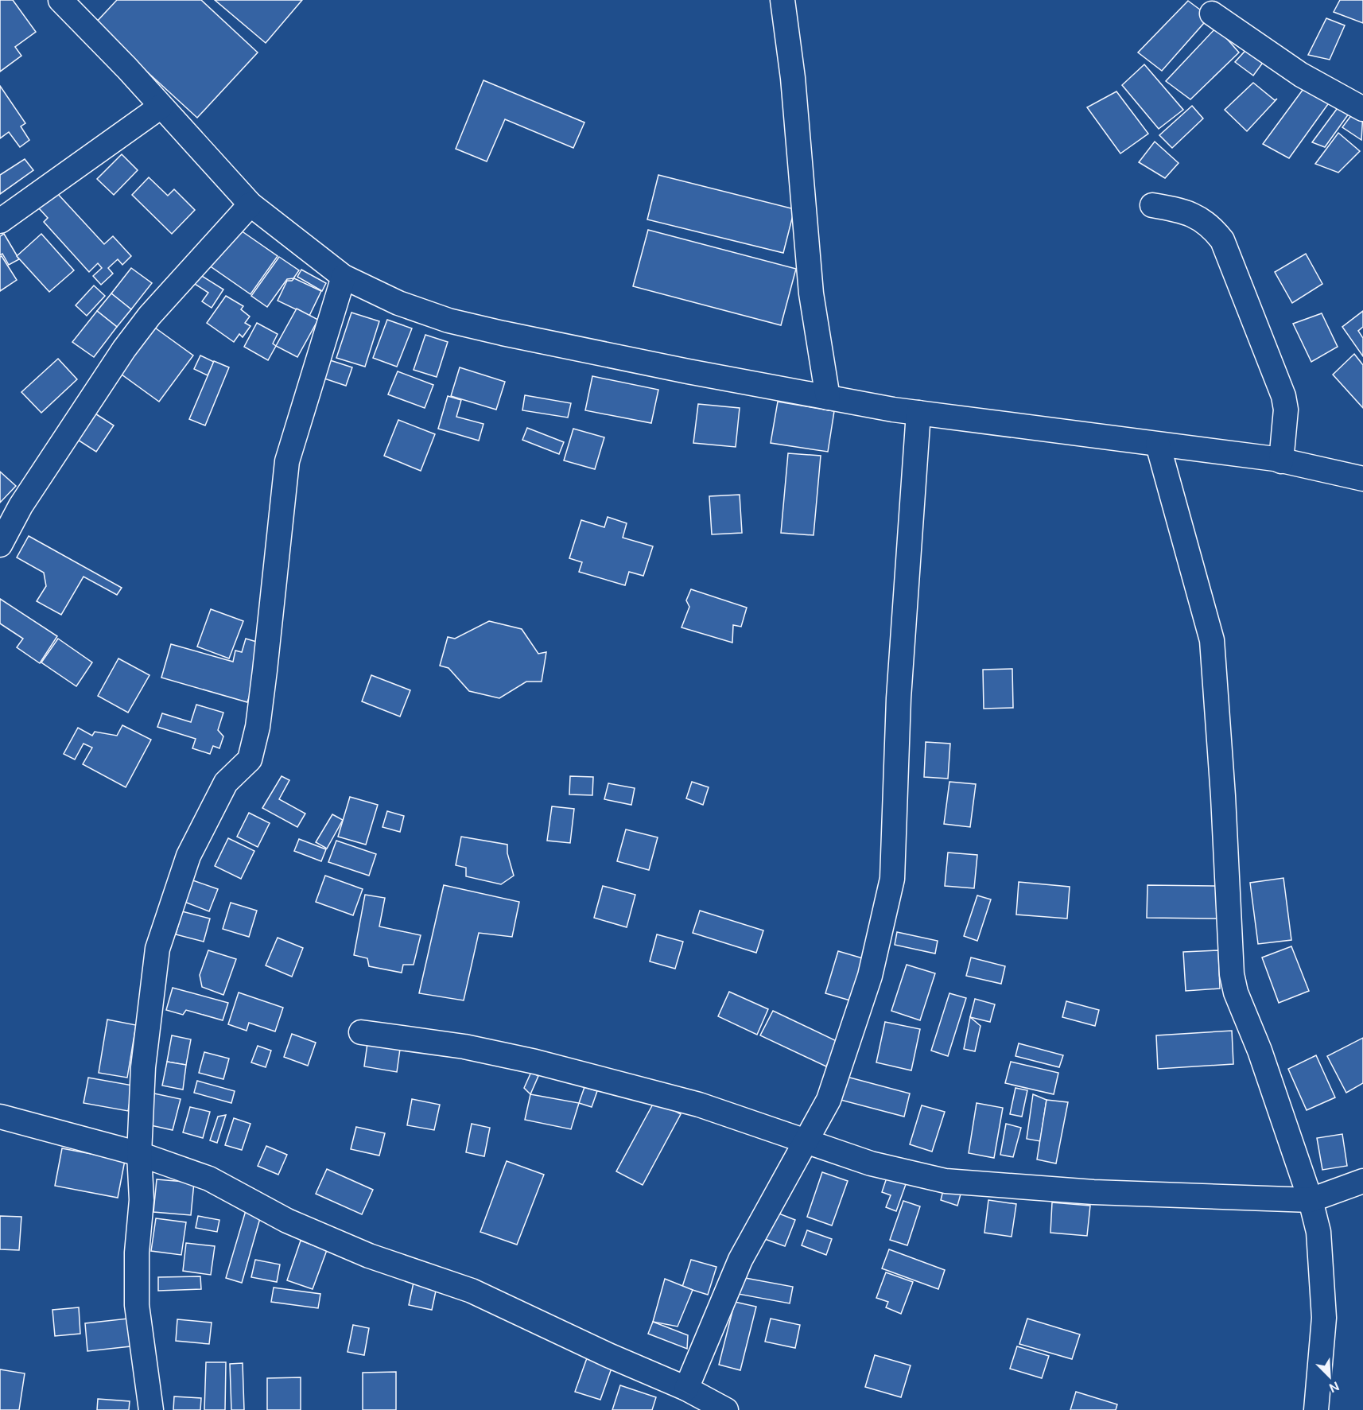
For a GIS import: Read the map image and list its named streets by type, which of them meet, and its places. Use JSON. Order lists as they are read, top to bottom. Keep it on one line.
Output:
{"north":"bottom right"}
